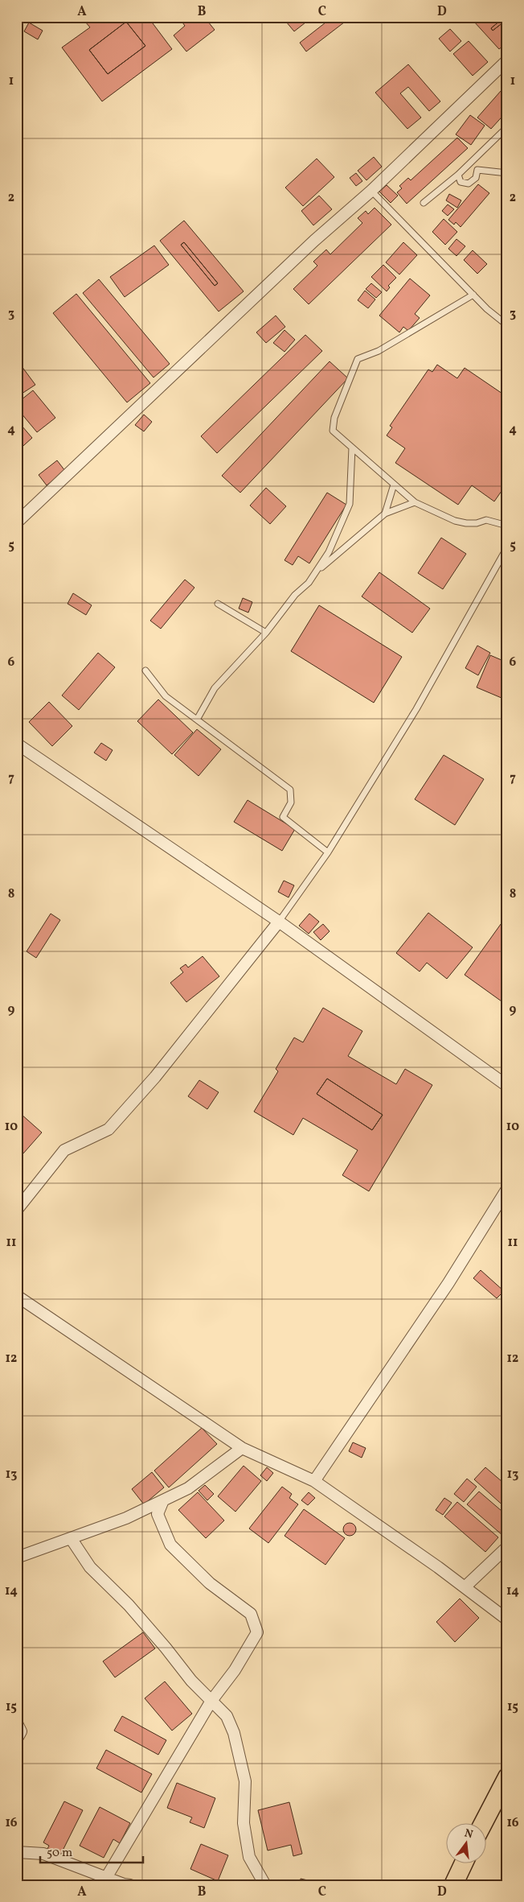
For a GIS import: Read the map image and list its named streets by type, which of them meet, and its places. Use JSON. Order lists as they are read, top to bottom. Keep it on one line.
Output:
{"scale_bar":"50 m","north":"top","grid":{"columns":["A","B","C","D"],"rows":["1","2","3","4","5","6","7","8","9","10","11","12","13","14","15","16"]}}
